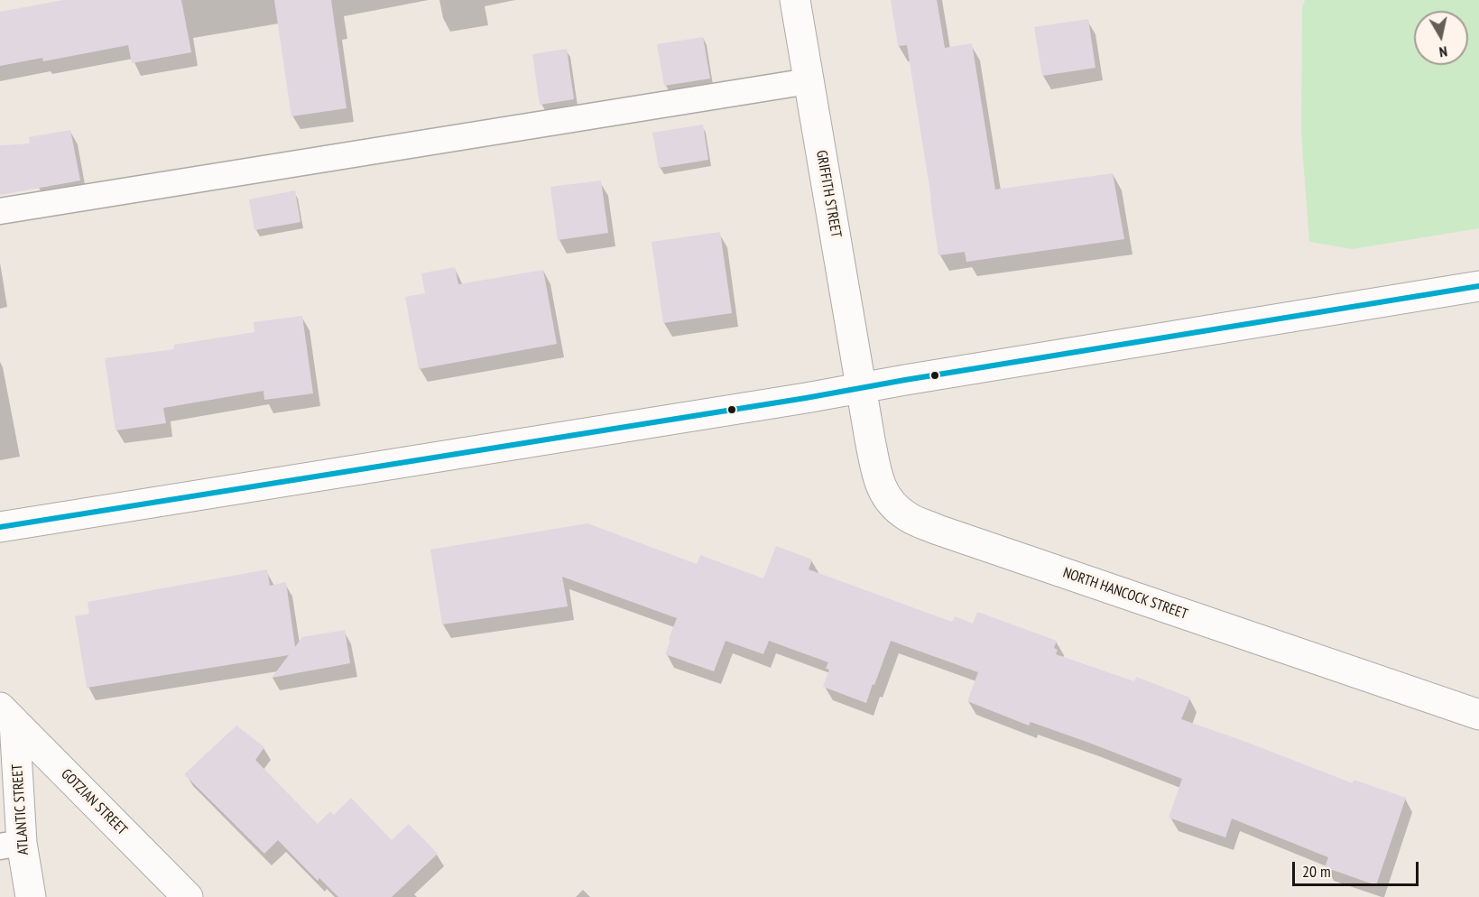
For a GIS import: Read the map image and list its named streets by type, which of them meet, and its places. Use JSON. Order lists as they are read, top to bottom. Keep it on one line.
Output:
{"streets":{"street":["GRIFFITH STREET","NORTH HANCOCK STREET","GOTZIAN STREET","ATLANTIC STREET"]},"crossings":[["GRIFFITH STREET","NORTH HANCOCK STREET"],["GOTZIAN STREET","ATLANTIC STREET"]],"scale_bar":"20 m","north":"bottom"}
